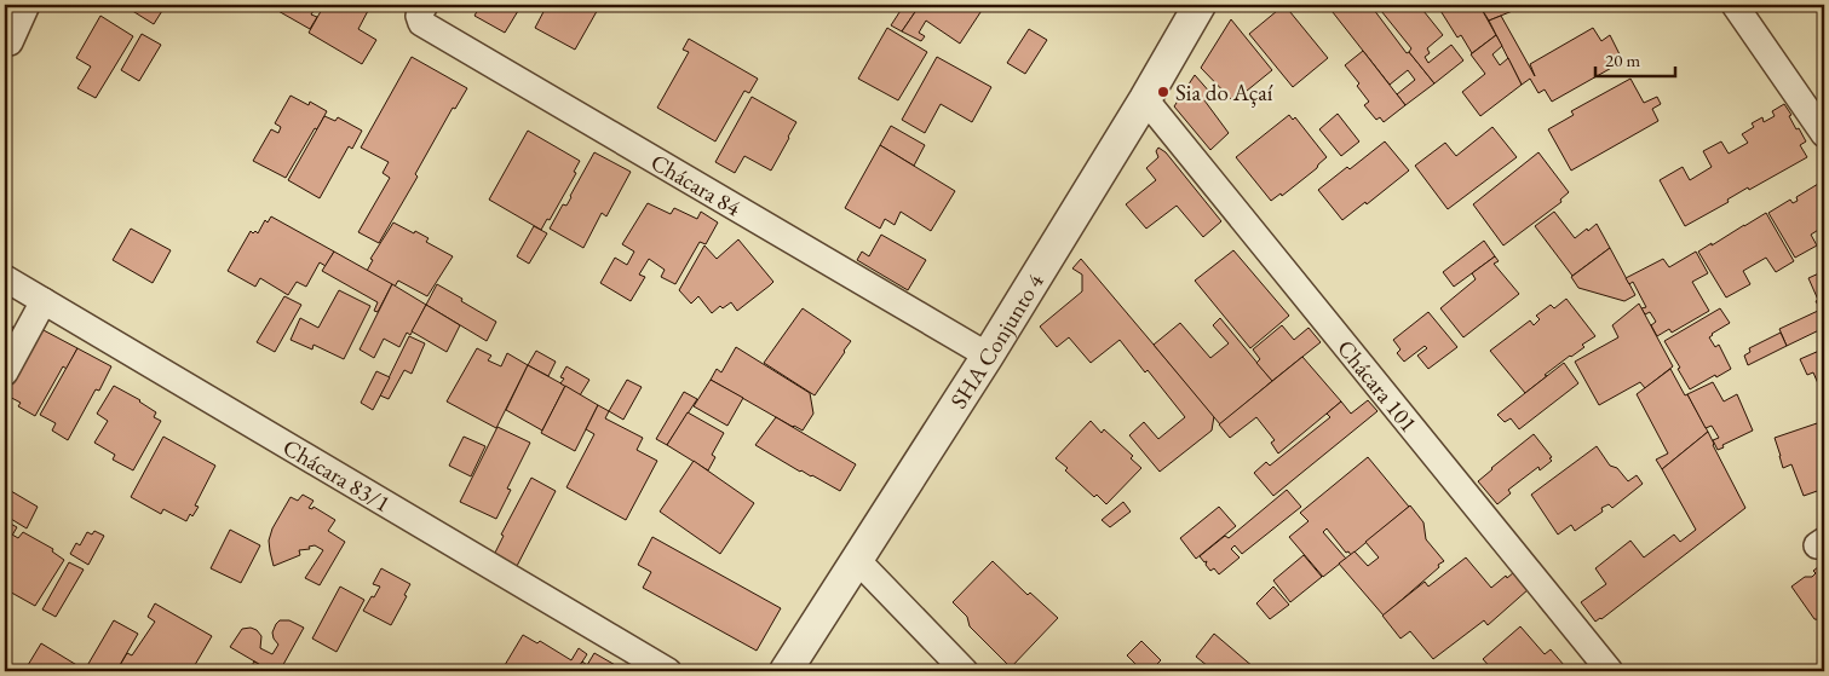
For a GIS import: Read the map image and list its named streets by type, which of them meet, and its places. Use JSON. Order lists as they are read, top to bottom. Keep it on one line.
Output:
{"streets":{"street":["Chácara 84","SHA Conjunto 4","Chácara 101","Chácara 83/1"]},"crossings":[["Chácara 84","SHA Conjunto 4"],["SHA Conjunto 4","Chácara 101"]],"places":["Sia do Açaí"],"scale_bar":"20 m"}
